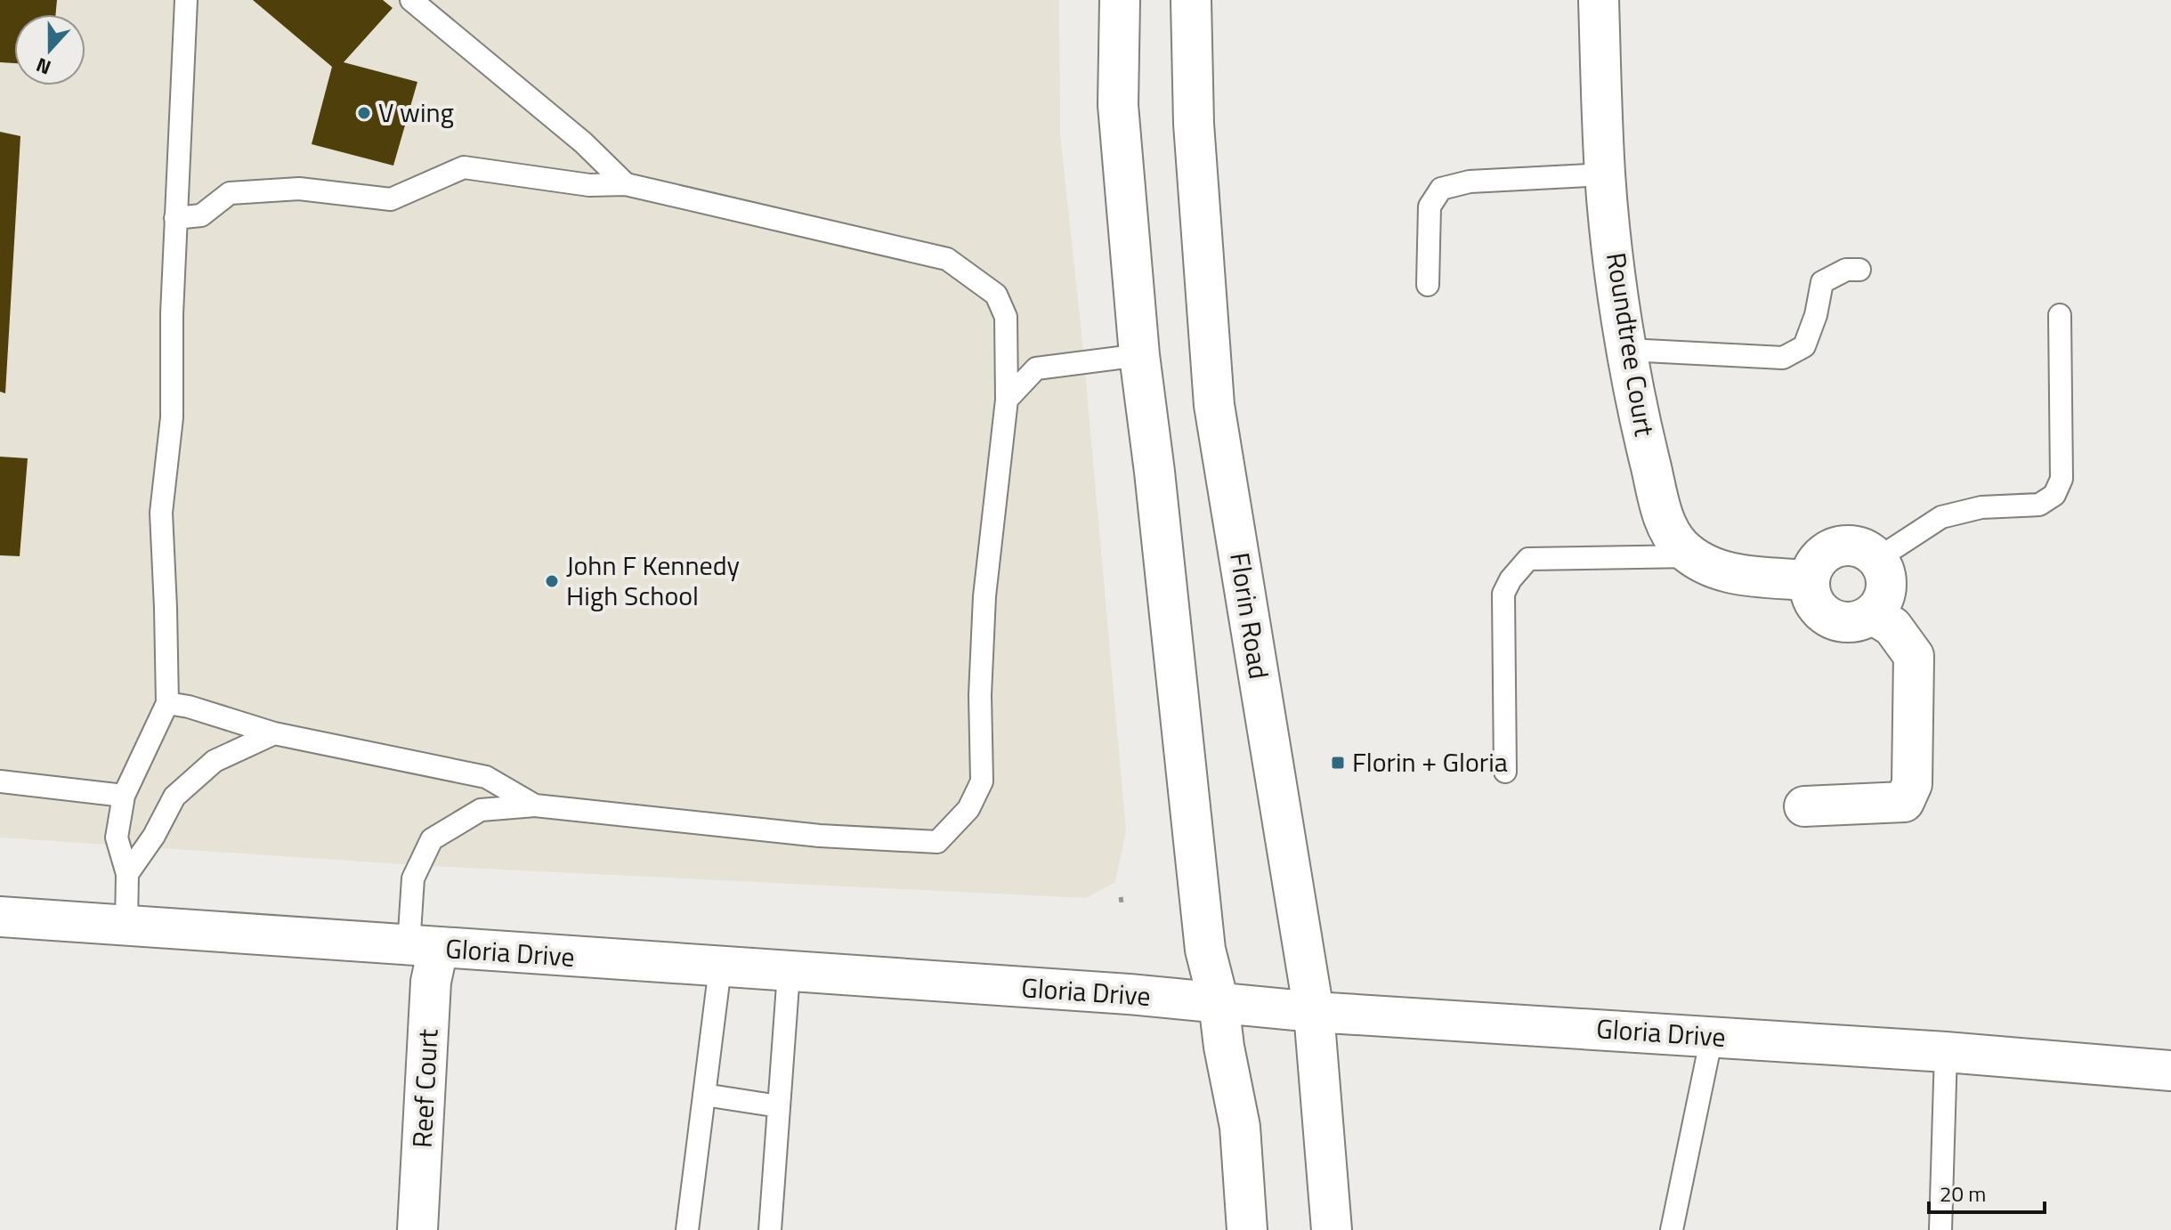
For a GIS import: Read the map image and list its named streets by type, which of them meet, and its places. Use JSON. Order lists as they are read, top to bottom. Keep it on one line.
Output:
{"streets":{"street":["Roundtree Court","Florin Road","Gloria Drive","Reef Court"]},"crossings":[["Florin Road","Gloria Drive"],["Gloria Drive","Reef Court"]],"places":{"other":["V wing","John F Kennedy High School"],"transit":["Florin + Gloria"]},"scale_bar":"20 m","north":"bottom"}
